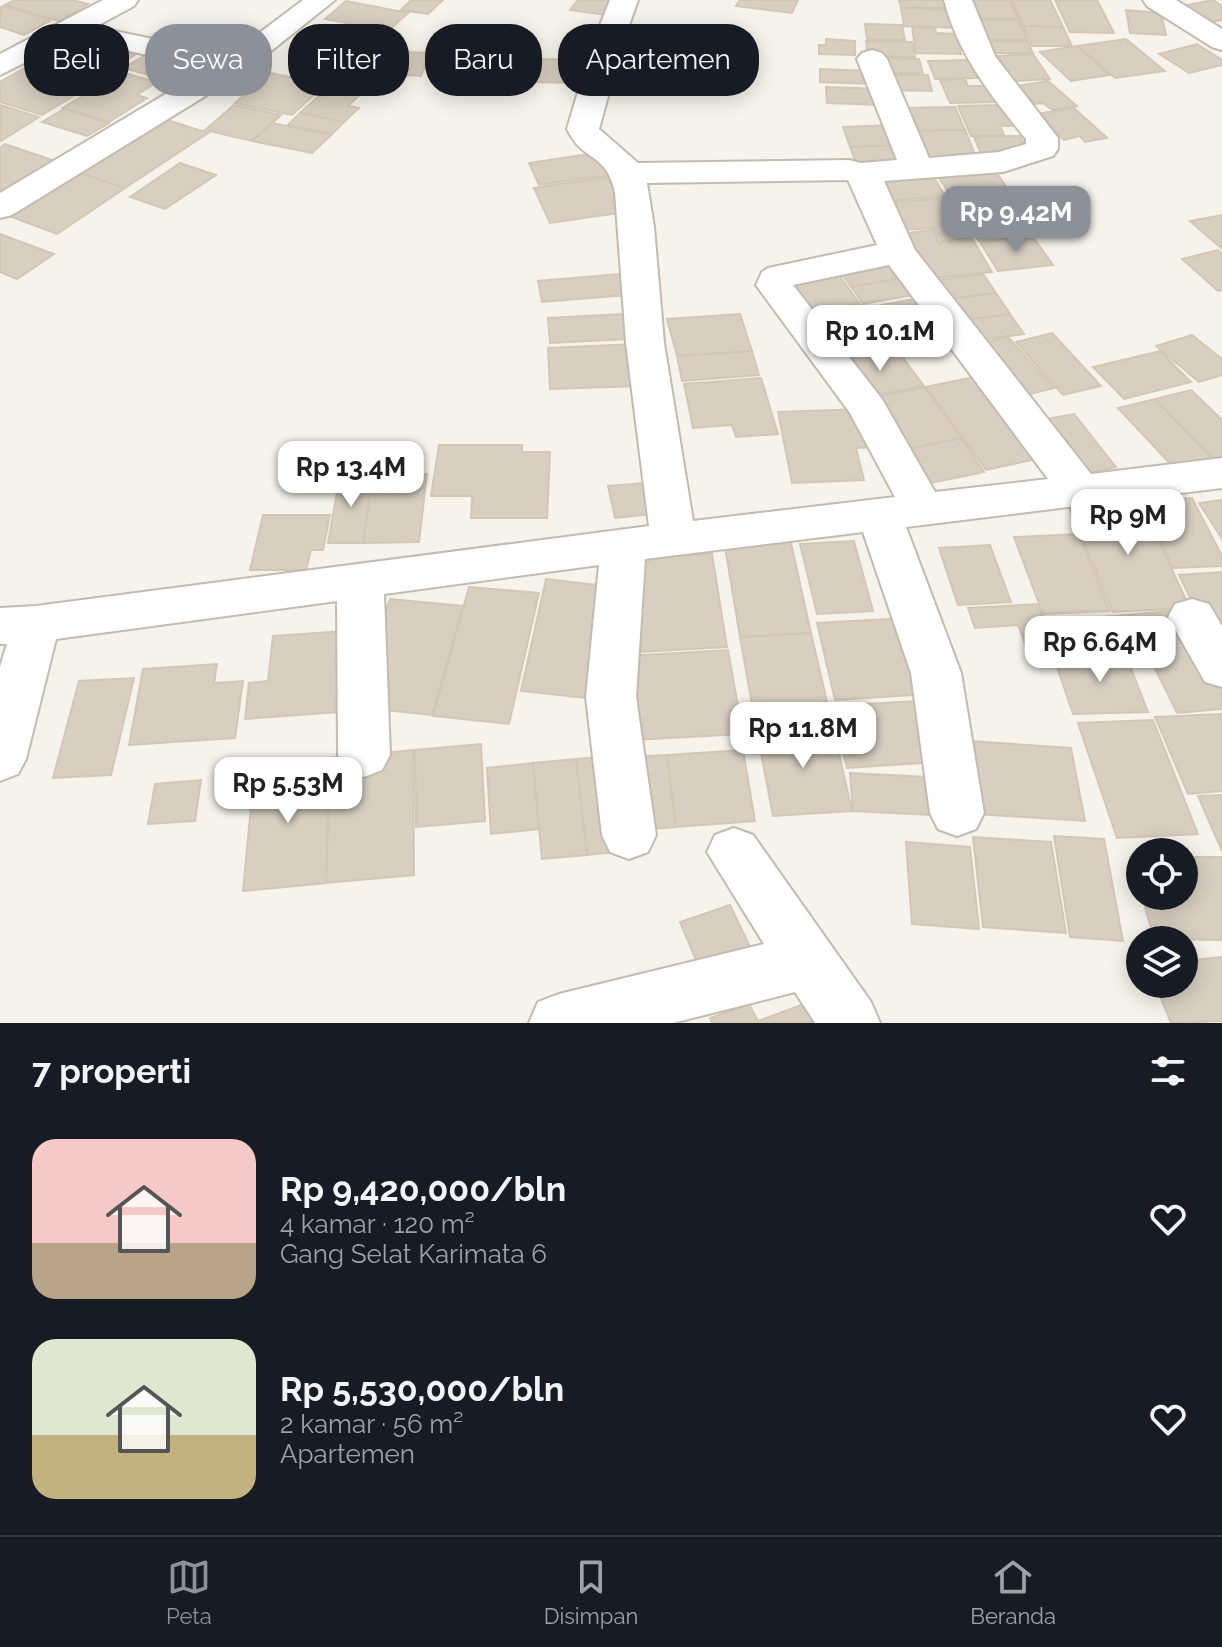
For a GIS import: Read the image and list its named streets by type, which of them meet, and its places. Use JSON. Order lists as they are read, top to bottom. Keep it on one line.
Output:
{"page":{"chip":["Beli","Sewa","Filter","Baru","Apartemen"],"price":["Rp 9.42M","Rp 10.1M","Rp 13.4M","Rp 9M","Rp 6.64M","Rp 11.8M","Rp 5.53M"],"heading":"7 properti","list":[{"name":"Rp 9,420,000/bln","note":"4 kamar · 120 m² · Gang Selat Karimata 6"},{"name":"Rp 5,530,000/bln","note":"2 kamar · 56 m² · Apartemen"}],"tabs":["Peta","Disimpan","Beranda"]}}
